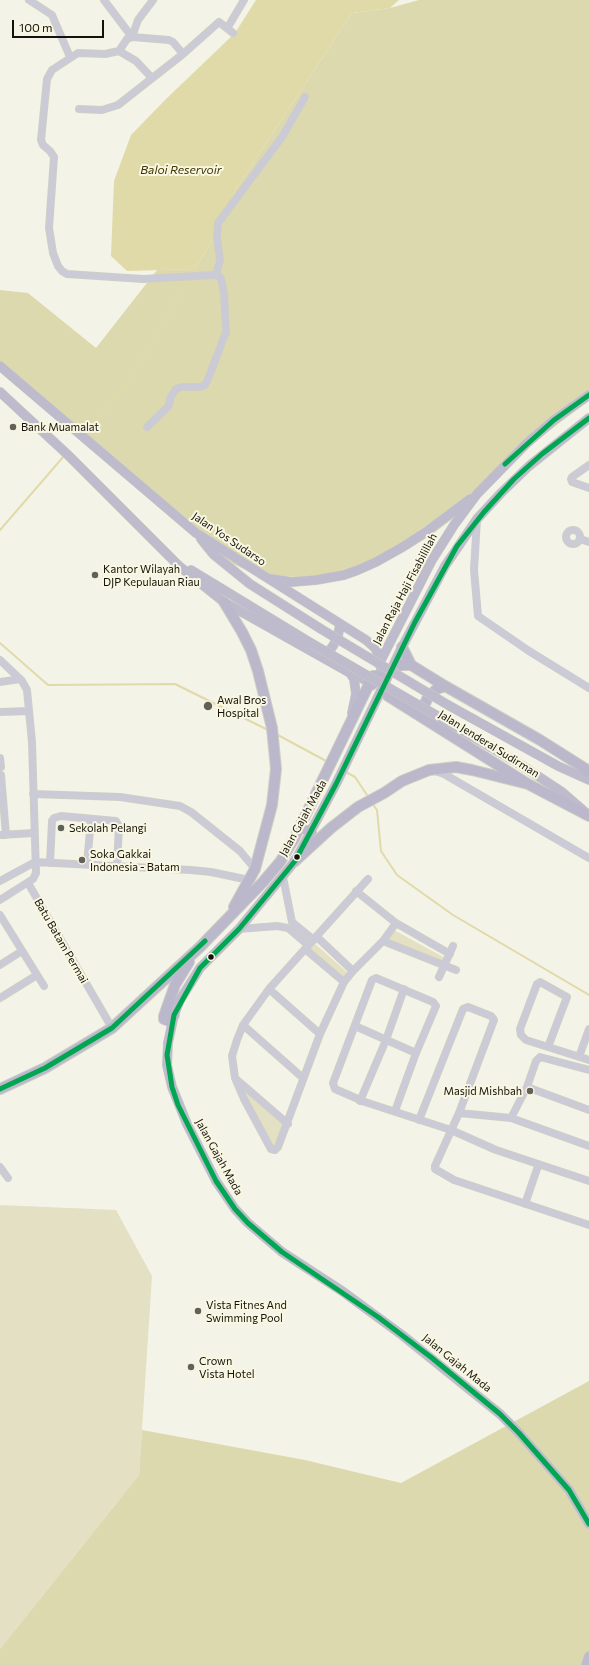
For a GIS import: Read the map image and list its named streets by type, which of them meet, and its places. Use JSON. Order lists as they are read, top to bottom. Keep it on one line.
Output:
{"streets":{"highway":["Jalan Jenderal Sudirman","Jalan Gajah Mada"],"main road":["Jalan Yos Sudarso","Jalan Raja Haji Fisabilillah"],"street":["Batu Batam Permai"]},"crossings":[["Jalan Yos Sudarso","Jalan Raja Haji Fisabilillah"],["Jalan Yos Sudarso","Jalan Jenderal Sudirman"],["Jalan Yos Sudarso","Jalan Gajah Mada"],["Jalan Raja Haji Fisabilillah","Jalan Jenderal Sudirman"],["Jalan Raja Haji Fisabilillah","Jalan Gajah Mada"],["Jalan Jenderal Sudirman","Jalan Gajah Mada"],["Jalan Gajah Mada","Batu Batam Permai"]],"water":["Baloi Reservoir"],"places":["Bank Muamalat","Kantor Wilayah DJP Kepulauan Riau","Awal Bros Hospital","Sekolah Pelangi","Soka Gakkai Indonesia - Batam","Masjid Mishbah","Vista Fitnes And Swimming Pool","Crown Vista Hotel"],"scale_bar":"100 m"}
